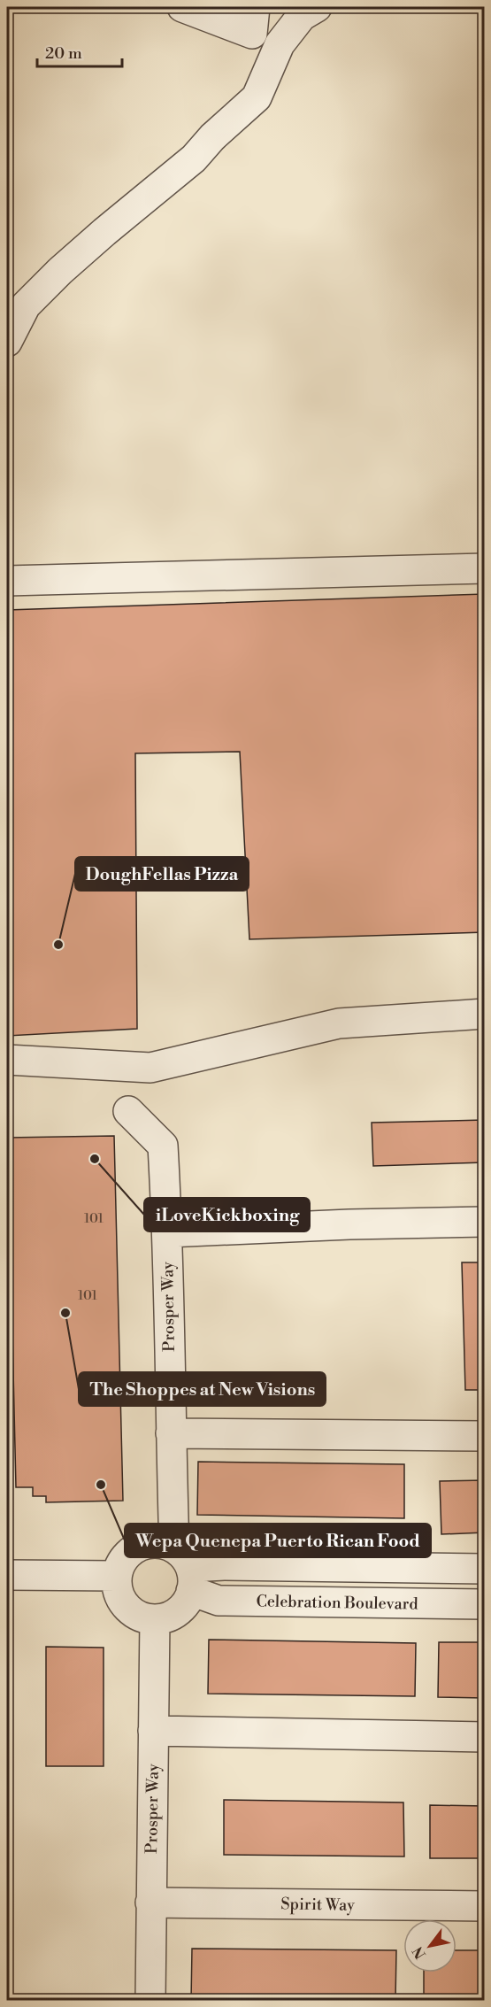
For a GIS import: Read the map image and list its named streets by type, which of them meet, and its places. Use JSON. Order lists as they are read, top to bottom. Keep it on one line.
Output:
{"streets":{"street":["Prosper Way","Celebration Boulevard","Spirit Way"]},"crossings":[["Prosper Way","Celebration Boulevard"],["Prosper Way","Spirit Way"]],"places":["DoughFellas Pizza","iLoveKickboxing","The Shoppes at New Visions","Wepa Quenepa Puerto Rican Food"],"house_numbers":["101","101"],"scale_bar":"20 m","north":"bottom left"}
